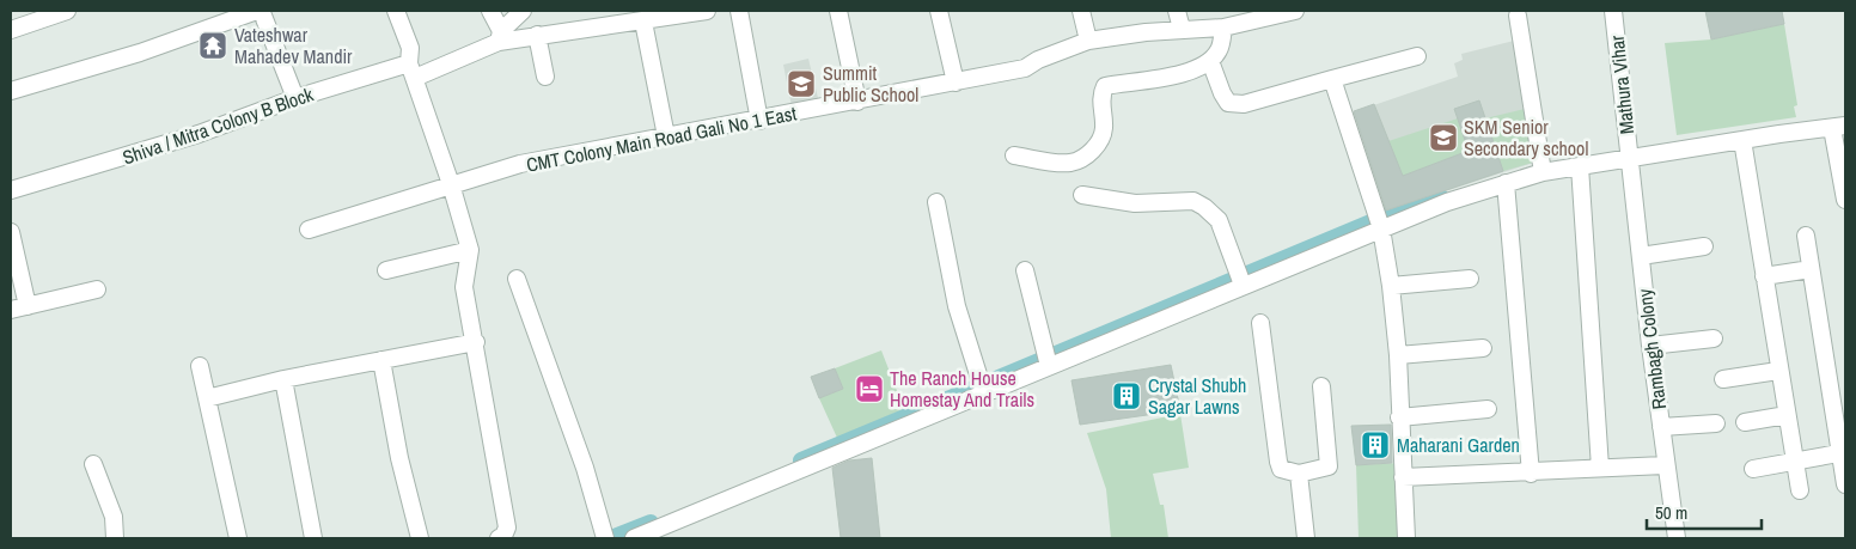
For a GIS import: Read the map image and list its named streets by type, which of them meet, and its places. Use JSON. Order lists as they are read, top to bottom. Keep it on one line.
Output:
{"streets":{"street":["Mathura Vihar","Shiva / Mitra Colony B Block","CMT Colony Main Road Gali No 1 East","Rambagh Colony"]},"crossings":[["Mathura Vihar","Rambagh Colony"]],"places":{"temple":["Vateshwar Mahadev Mandir"],"school or university":["Summit Public School","SKM Senior Secondary school"],"hotel":["The Ranch House Homestay And Trails"],"building":["Crystal Shubh Sagar Lawns","Maharani Garden"]},"scale_bar":"50 m"}
